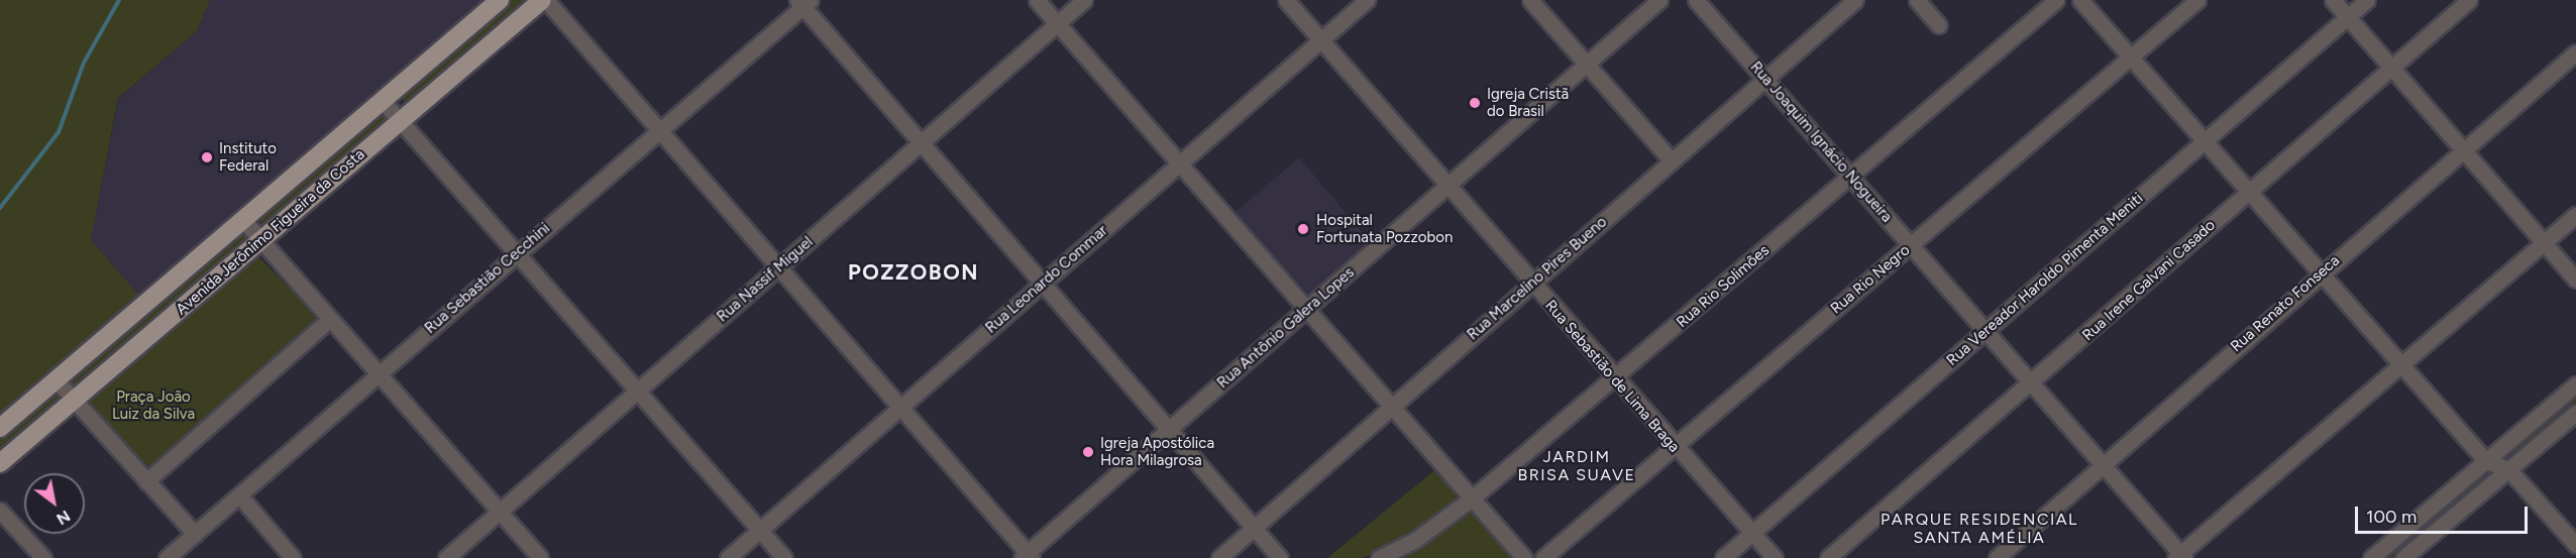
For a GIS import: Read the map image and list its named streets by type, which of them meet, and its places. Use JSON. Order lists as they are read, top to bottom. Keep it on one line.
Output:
{"streets":{"main road":["Avenida Jerônimo Figueira da Costa"],"street":["Rua Joaquim Ignácio Nogueira","Rua Sebastião Cecchini","Rua Marcelino Pires Bueno","Rua Nassif Miguel","Rua Leonardo Commar","Rua Rio Negro","Rua Vereador Haroldo Pimenta Meniti","Rua Irene Galvani Casado","Rua Rio Solimões","Rua Renato Fonseca","Rua Antônio Galera Lopes","Rua Sebastião de Lima Braga"]},"crossings":[["Rua Joaquim Ignácio Nogueira","Rua Marcelino Pires Bueno"],["Rua Joaquim Ignácio Nogueira","Rua Rio Negro"],["Rua Joaquim Ignácio Nogueira","Rua Vereador Haroldo Pimenta Meniti"],["Rua Joaquim Ignácio Nogueira","Rua Irene Galvani Casado"],["Rua Joaquim Ignácio Nogueira","Rua Rio Solimões"],["Rua Joaquim Ignácio Nogueira","Rua Renato Fonseca"],["Rua Marcelino Pires Bueno","Rua Sebastião de Lima Braga"],["Rua Leonardo Commar","Rua Sebastião de Lima Braga"],["Rua Rio Negro","Rua Sebastião de Lima Braga"],["Rua Vereador Haroldo Pimenta Meniti","Rua Sebastião de Lima Braga"],["Rua Rio Solimões","Rua Sebastião de Lima Braga"],["Rua Antônio Galera Lopes","Rua Sebastião de Lima Braga"]],"districts":["POZZOBON","JARDIM BRISA SUAVE","PARQUE RESIDENCIAL SANTA AMÉLIA"],"parks":["Praça João Luiz da Silva"],"places":["Igreja Cristã do Brasil","Instituto Federal","Hospital Fortunata Pozzobon","Igreja Apostólica Hora Milagrosa"],"scale_bar":"100 m","north":"bottom right"}
